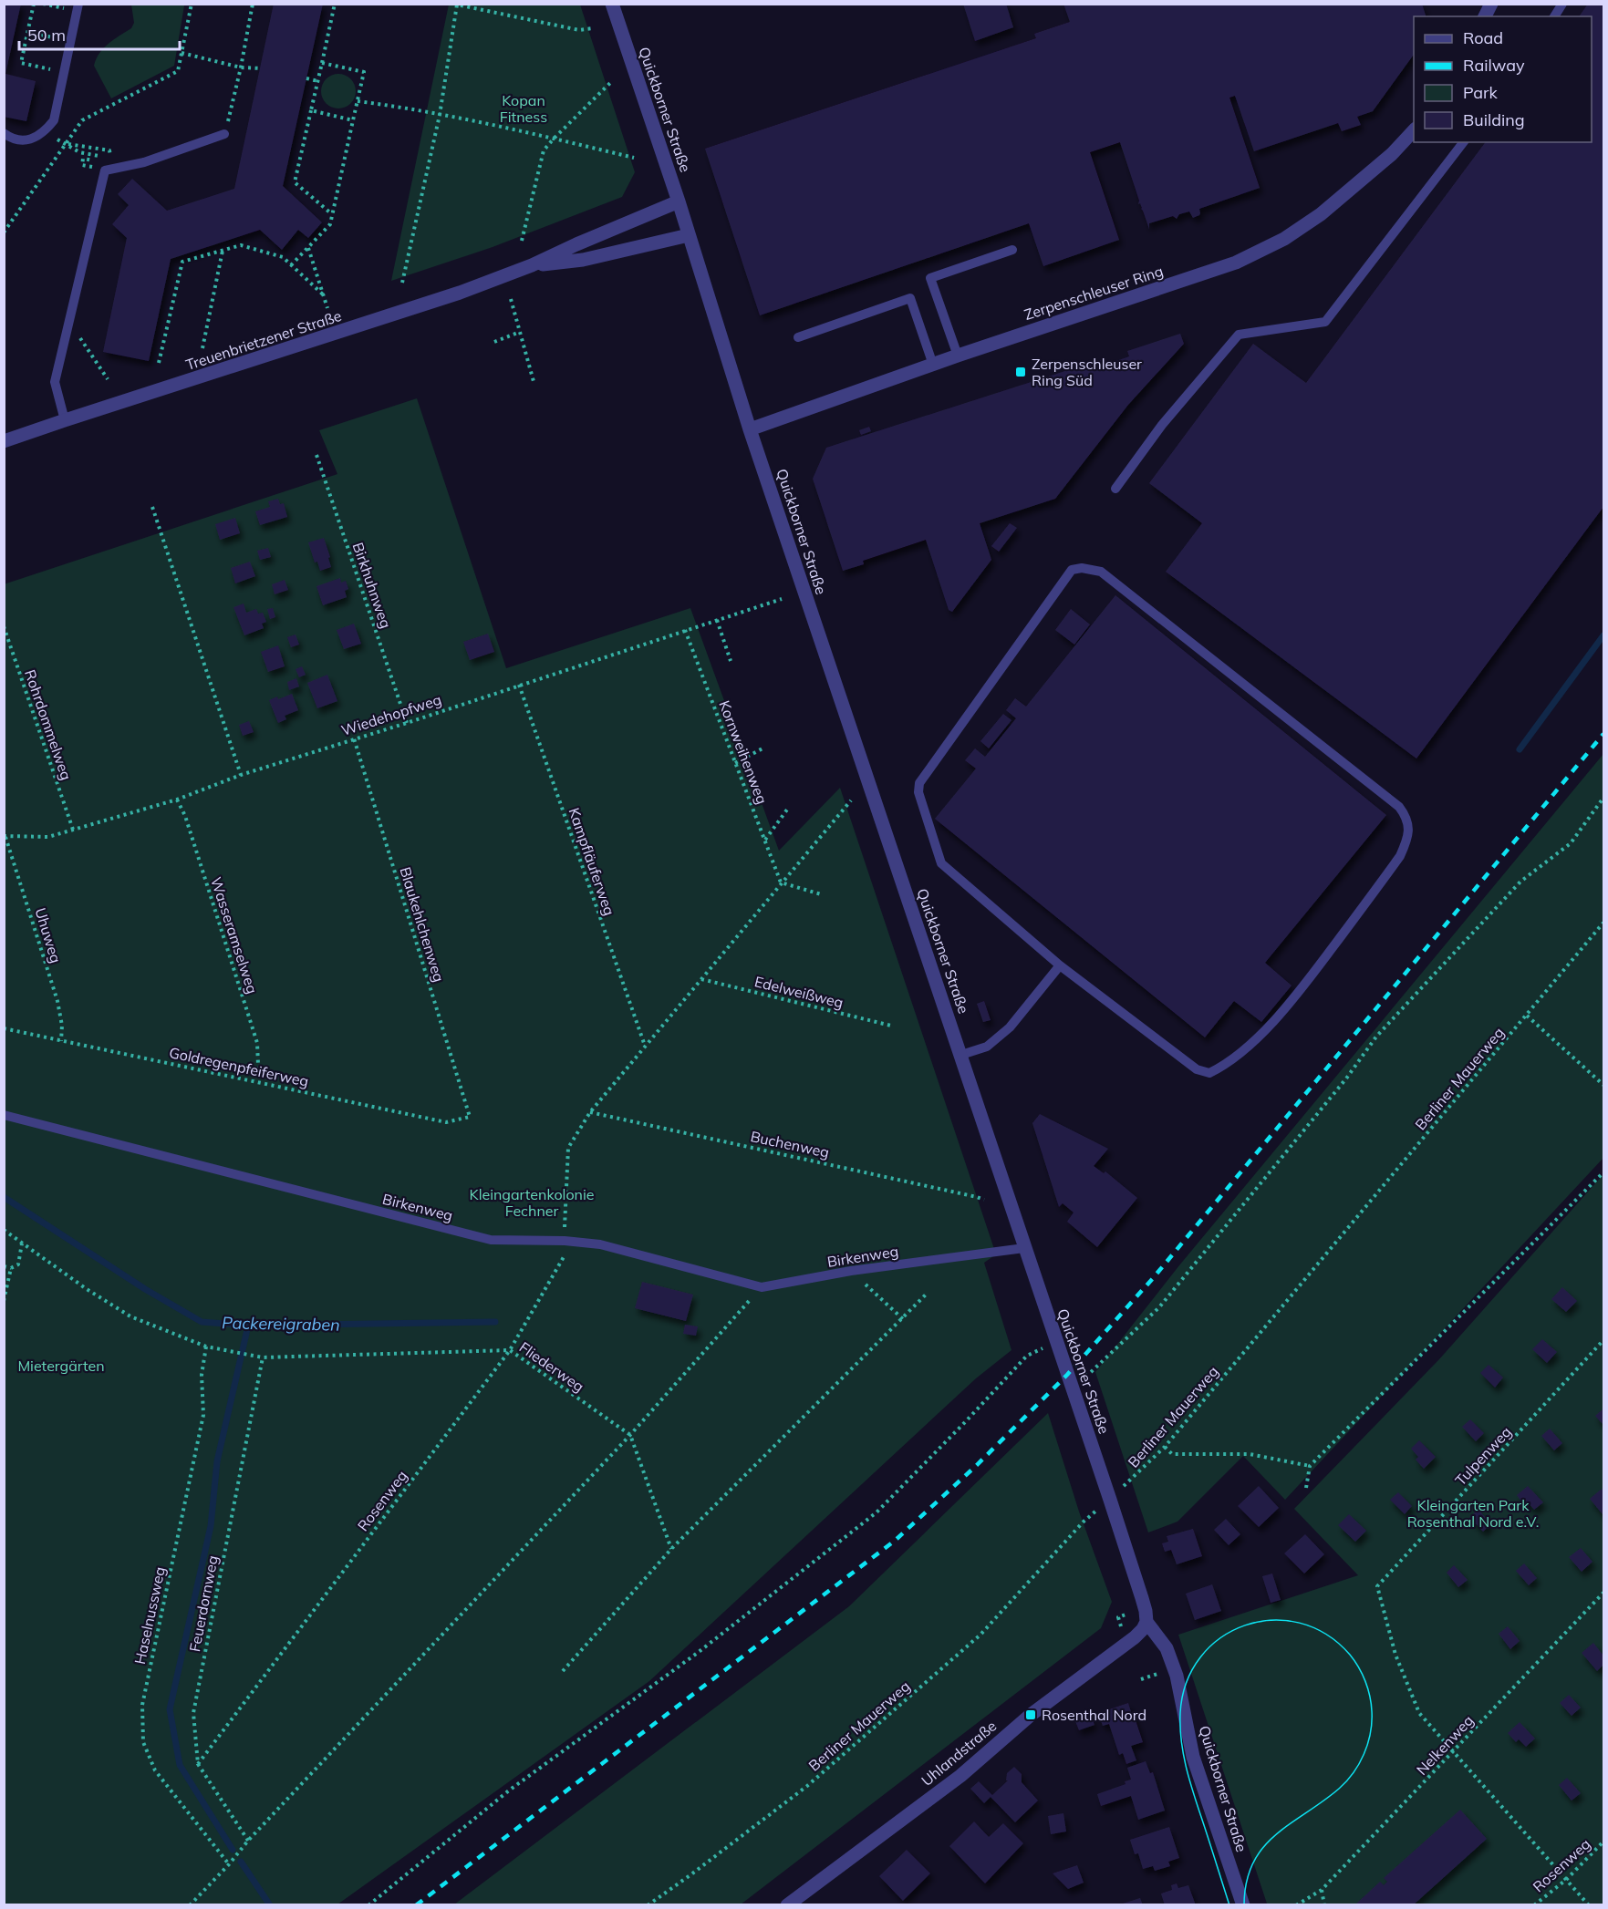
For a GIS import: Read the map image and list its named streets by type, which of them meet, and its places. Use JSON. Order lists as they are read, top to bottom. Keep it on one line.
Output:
{"streets":{"street":["Quickborner Straße","Zerpenschleuser Ring","Treuenbrietzener Straße","Uhlandstraße"],"lane":["Birkenweg"],"path":["Birkhuhnweg","Wiedehopfweg","Rohrdommelweg","Kornweihenweg","Kampfläuferweg","Blaukehlchenweg","Uhuweg","Wasseramselweg","Edelweißweg","Goldregenpfeiferweg","Berliner Mauerweg","Buchenweg","Fliederweg","Tulpenweg","Rosenweg","Feuerdornweg","Haselnussweg","Nelkenweg"]},"crossings":[["Quickborner Straße","Zerpenschleuser Ring"],["Quickborner Straße","Treuenbrietzener Straße"],["Quickborner Straße","Berliner Mauerweg"],["Quickborner Straße","Birkenweg"],["Quickborner Straße","Uhlandstraße"],["Birkhuhnweg","Wiedehopfweg"],["Wiedehopfweg","Rohrdommelweg"],["Wiedehopfweg","Kornweihenweg"],["Wiedehopfweg","Kampfläuferweg"],["Wiedehopfweg","Blaukehlchenweg"],["Wiedehopfweg","Uhuweg"],["Wiedehopfweg","Wasseramselweg"],["Kornweihenweg","Rosenweg"],["Kampfläuferweg","Rosenweg"],["Blaukehlchenweg","Goldregenpfeiferweg"],["Uhuweg","Goldregenpfeiferweg"],["Wasseramselweg","Goldregenpfeiferweg"],["Edelweißweg","Rosenweg"],["Buchenweg","Rosenweg"],["Birkenweg","Rosenweg"],["Fliederweg","Rosenweg"],["Fliederweg","Feuerdornweg"],["Fliederweg","Haselnussweg"],["Tulpenweg","Nelkenweg"],["Rosenweg","Feuerdornweg"]],"water":["Packereigraben"],"parks":["Kopan Fitness","Kleingartenkolonie Fechner","Mietergärten","Kleingarten Park Rosenthal Nord e.V."],"places":{"transit":["Zerpenschleuser Ring Süd","Rosenthal Nord"]},"legend":["Road","Railway","Park","Building"],"scale_bar":"50 m"}
